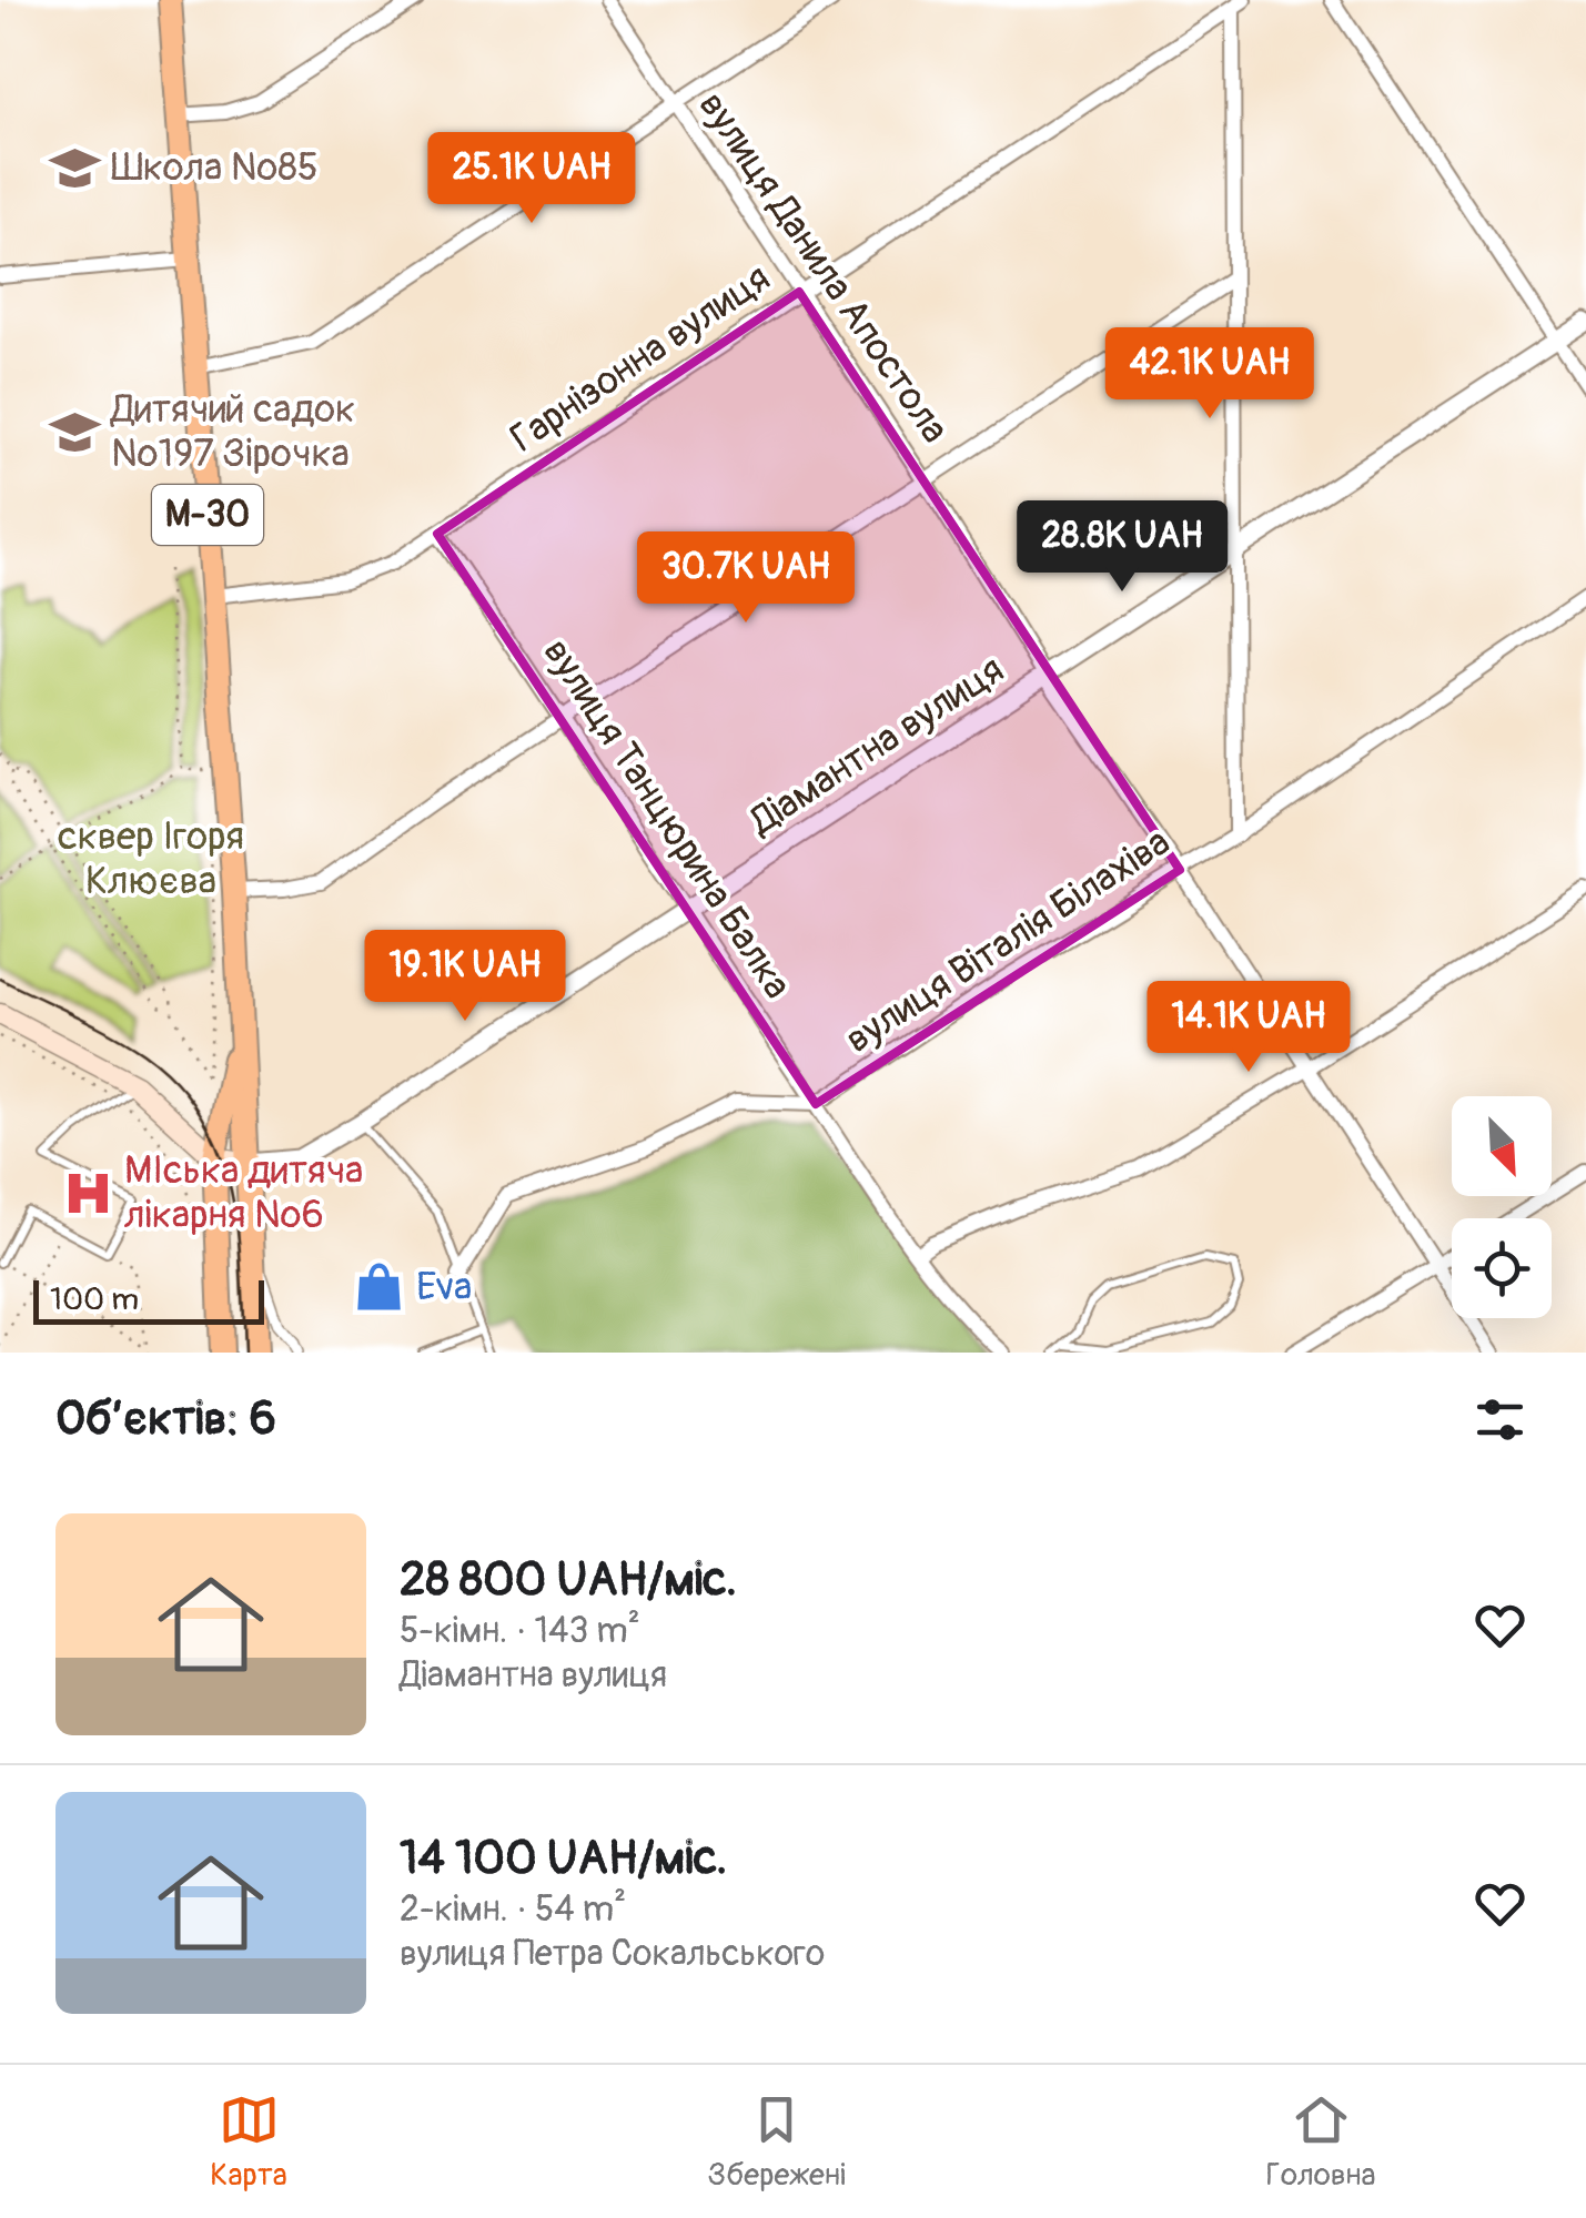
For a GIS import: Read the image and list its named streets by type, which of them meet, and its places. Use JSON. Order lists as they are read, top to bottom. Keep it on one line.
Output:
{"streets":{"highway":["М-30"],"street":["вулиця Данила Апостола","Гарнізонна вулиця","Діамантна вулиця","вулиця Танцюрина Балка","вулиця Віталія Білахіва"]},"crossings":[["вулиця Данила Апостола","Гарнізонна вулиця"],["вулиця Данила Апостола","Діамантна вулиця"],["вулиця Данила Апостола","вулиця Віталія Білахіва"],["Гарнізонна вулиця","М-30"],["Гарнізонна вулиця","вулиця Танцюрина Балка"],["М-30","Діамантна вулиця"],["Діамантна вулиця","вулиця Танцюрина Балка"],["вулиця Танцюрина Балка","вулиця Віталія Білахіва"]],"parks":["сквер Ігоря Клюєва"],"places":{"school or university":["Школа №85","Дитячий садок №197 Зірочка"],"hospital":["МІська дитяча лікарня №6"],"shop":["Eva"]},"scale_bar":"100 m","north":"bottom right","page":{"price":["25.1K UAH","42.1K UAH","28.8K UAH","30.7K UAH","19.1K UAH","14.1K UAH"],"scale":"100 m","heading":"Об’єктів: 6","list":[{"name":"28 800 UAH/міс.","note":"5-кімн. · 143 m² · Діамантна вулиця"},{"name":"14 100 UAH/міс.","note":"2-кімн. · 54 m² · вулиця Петра Сокальського"}],"tabs":["Карта","Збережені","Головна"]}}
